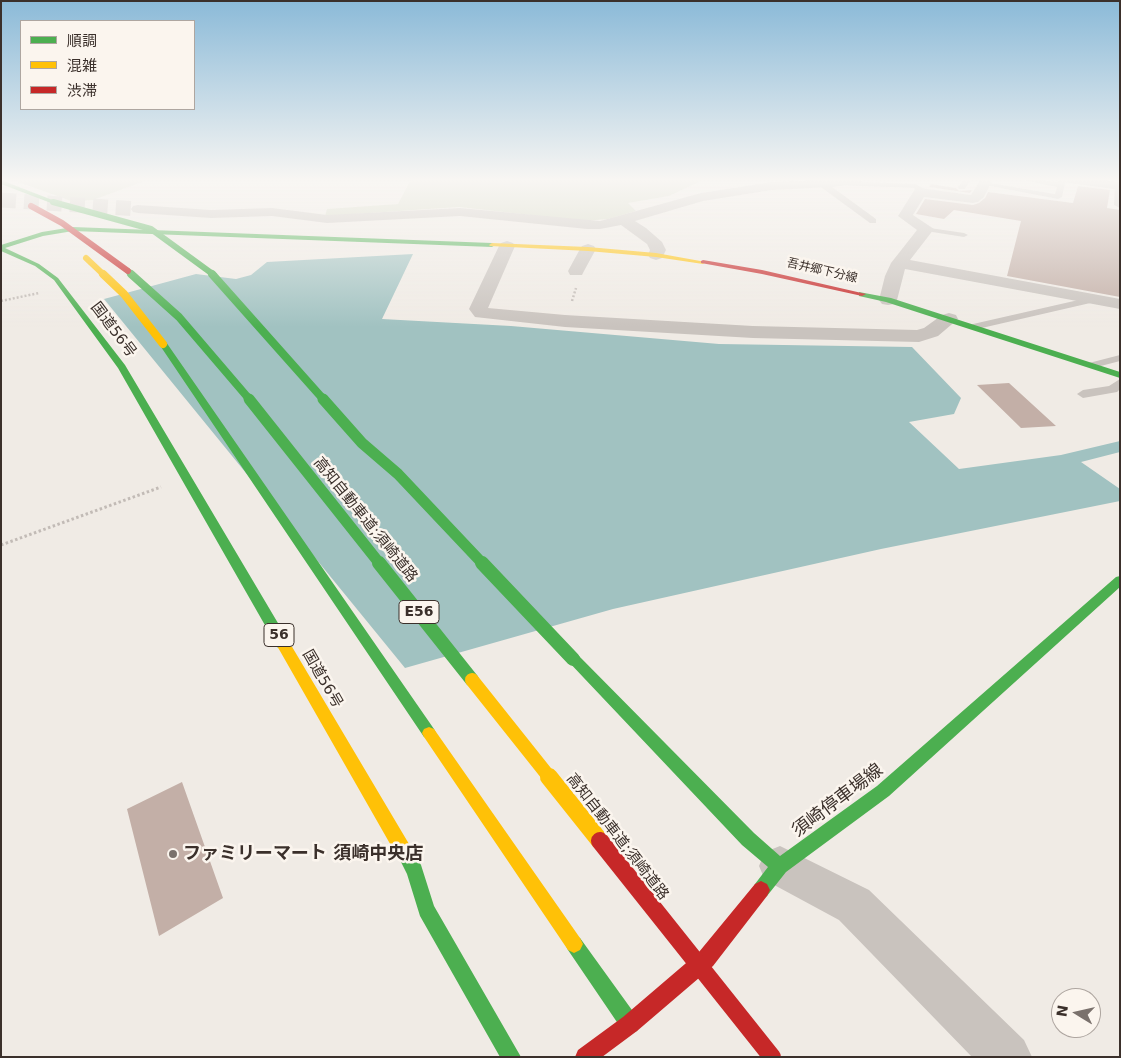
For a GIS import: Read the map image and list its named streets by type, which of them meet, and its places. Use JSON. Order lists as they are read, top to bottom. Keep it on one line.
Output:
{"streets":{"main road":["吾井郷下分線","国道56号","高知自動車道;須崎道路","E56","56","須崎停車場線"]},"crossings":[["吾井郷下分線","国道56号"]],"places":["ファミリーマート 須崎中央店"],"legend":["順調","混雑","渋滞"],"north":"left"}
